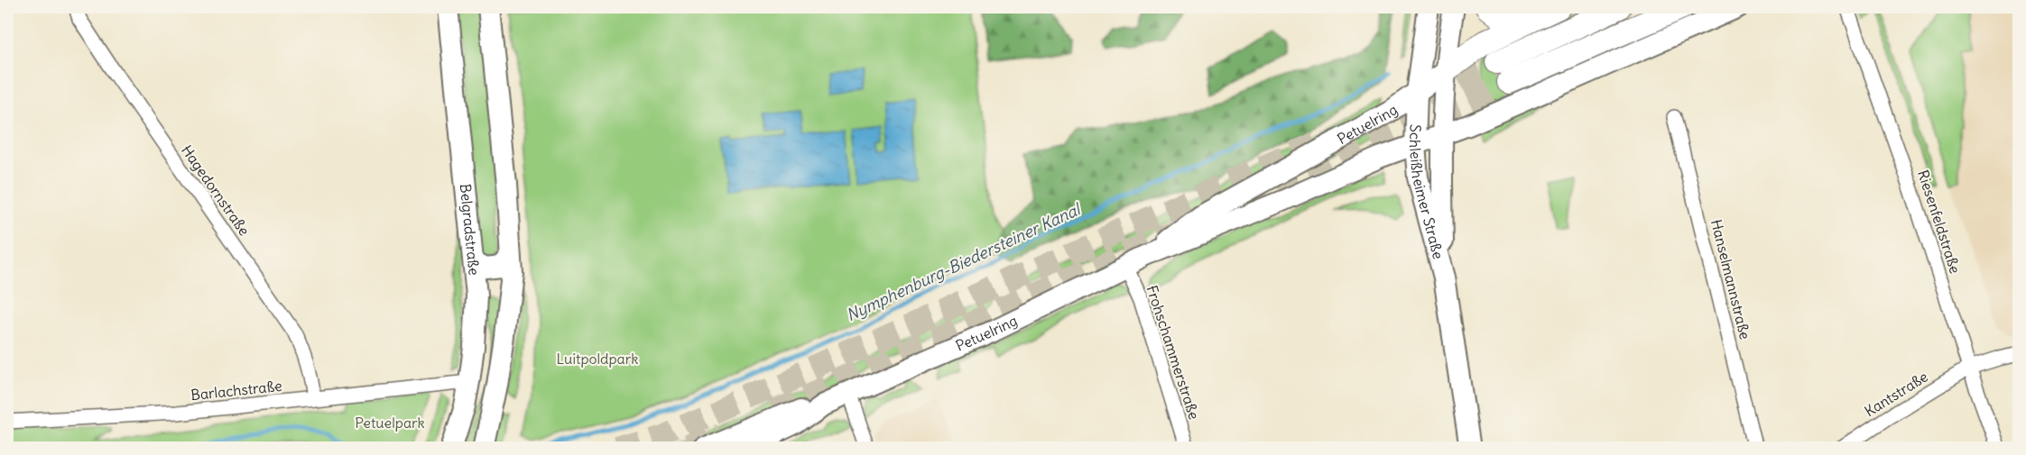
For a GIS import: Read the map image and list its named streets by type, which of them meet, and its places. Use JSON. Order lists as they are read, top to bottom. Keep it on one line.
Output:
{"streets":{"main road":["Petuelring","Schleißheimer Straße","Belgradstraße"],"street":["Hagedornstraße","Riesenfeldstraße","Hanselmannstraße","Frohschammerstraße","Barlachstraße","Kantstraße"]},"crossings":[["Petuelring","Schleißheimer Straße"],["Petuelring","Frohschammerstraße"],["Hagedornstraße","Barlachstraße"],["Riesenfeldstraße","Kantstraße"],["Belgradstraße","Barlachstraße"]],"water":["Nymphenburg-Biedersteiner Kanal"],"parks":["Luitpoldpark","Petuelpark"]}
